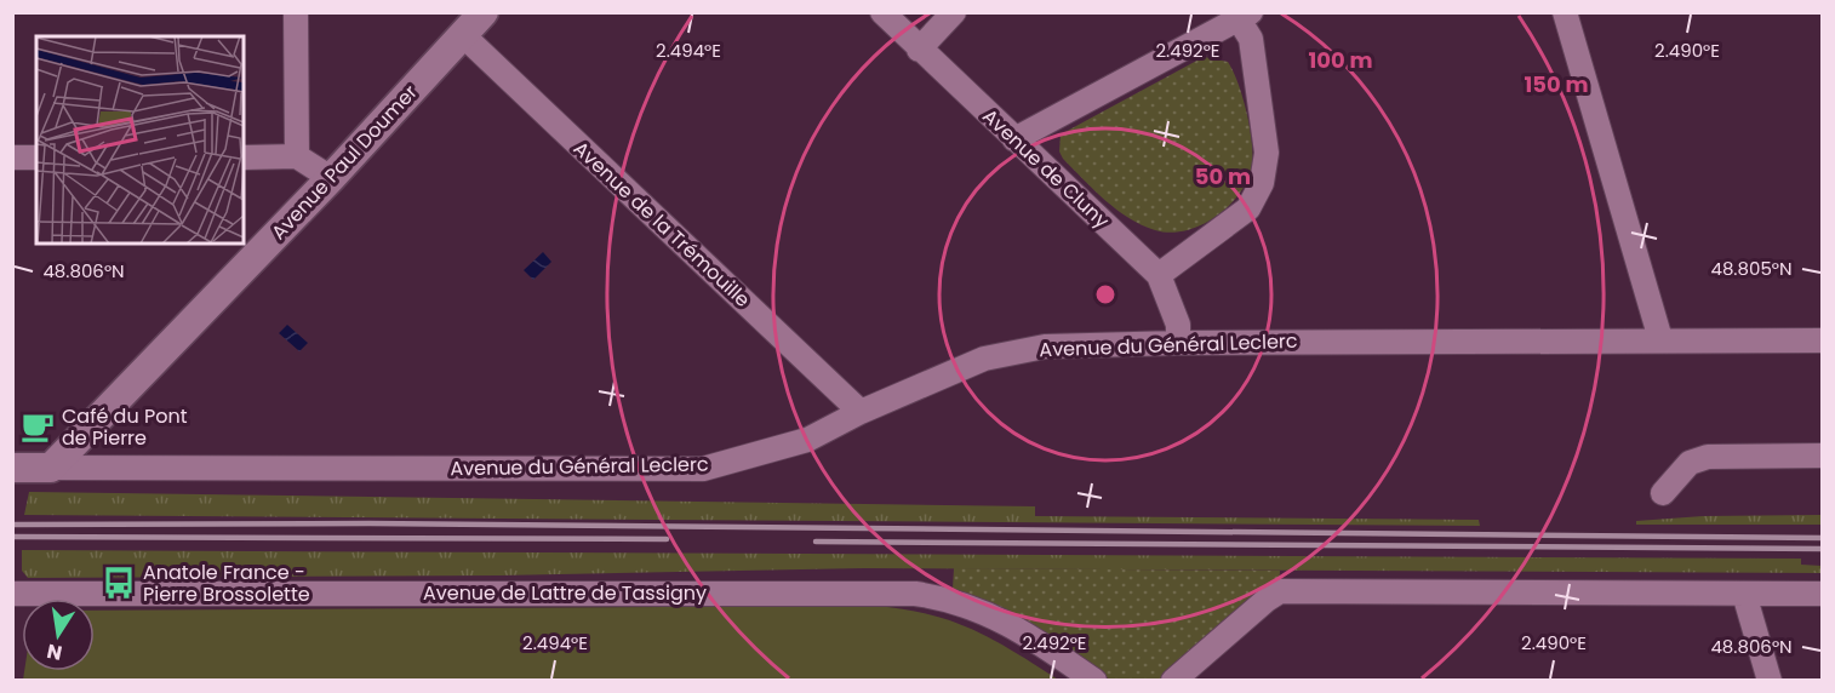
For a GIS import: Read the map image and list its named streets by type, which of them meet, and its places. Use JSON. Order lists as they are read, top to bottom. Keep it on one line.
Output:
{"streets":{"street":["Avenue Paul Doumer","Avenue de Cluny","Avenue de la Trémouille","Avenue du Général Leclerc","Avenue de Lattre de Tassigny"]},"crossings":[["Avenue Paul Doumer","Avenue de la Trémouille"],["Avenue Paul Doumer","Avenue du Général Leclerc"],["Avenue de Cluny","Avenue du Général Leclerc"],["Avenue de la Trémouille","Avenue du Général Leclerc"]],"places":{"cafe":["Café du Pont de Pierre"],"bus stop":["Anatole France - Pierre Brossolette"]},"north":"bottom","coordinates":["2.494°E","2.492°E","2.490°E","48.805°N","48.806°N"],"rings":["100 m","150 m","50 m"]}
